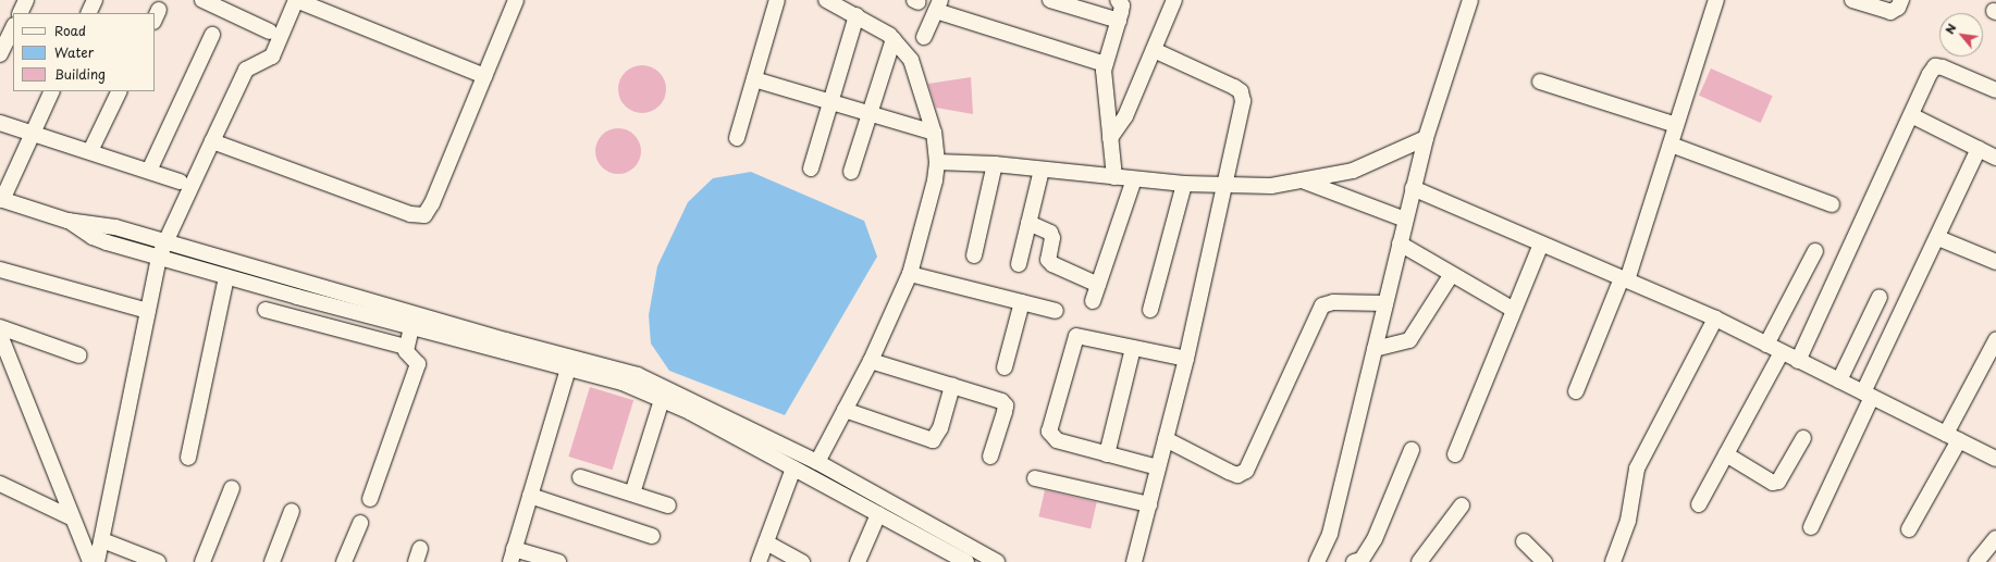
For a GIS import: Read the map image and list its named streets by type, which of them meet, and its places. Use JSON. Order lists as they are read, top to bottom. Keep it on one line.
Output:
{"legend":["Road","Water","Building"],"north":"top left"}
